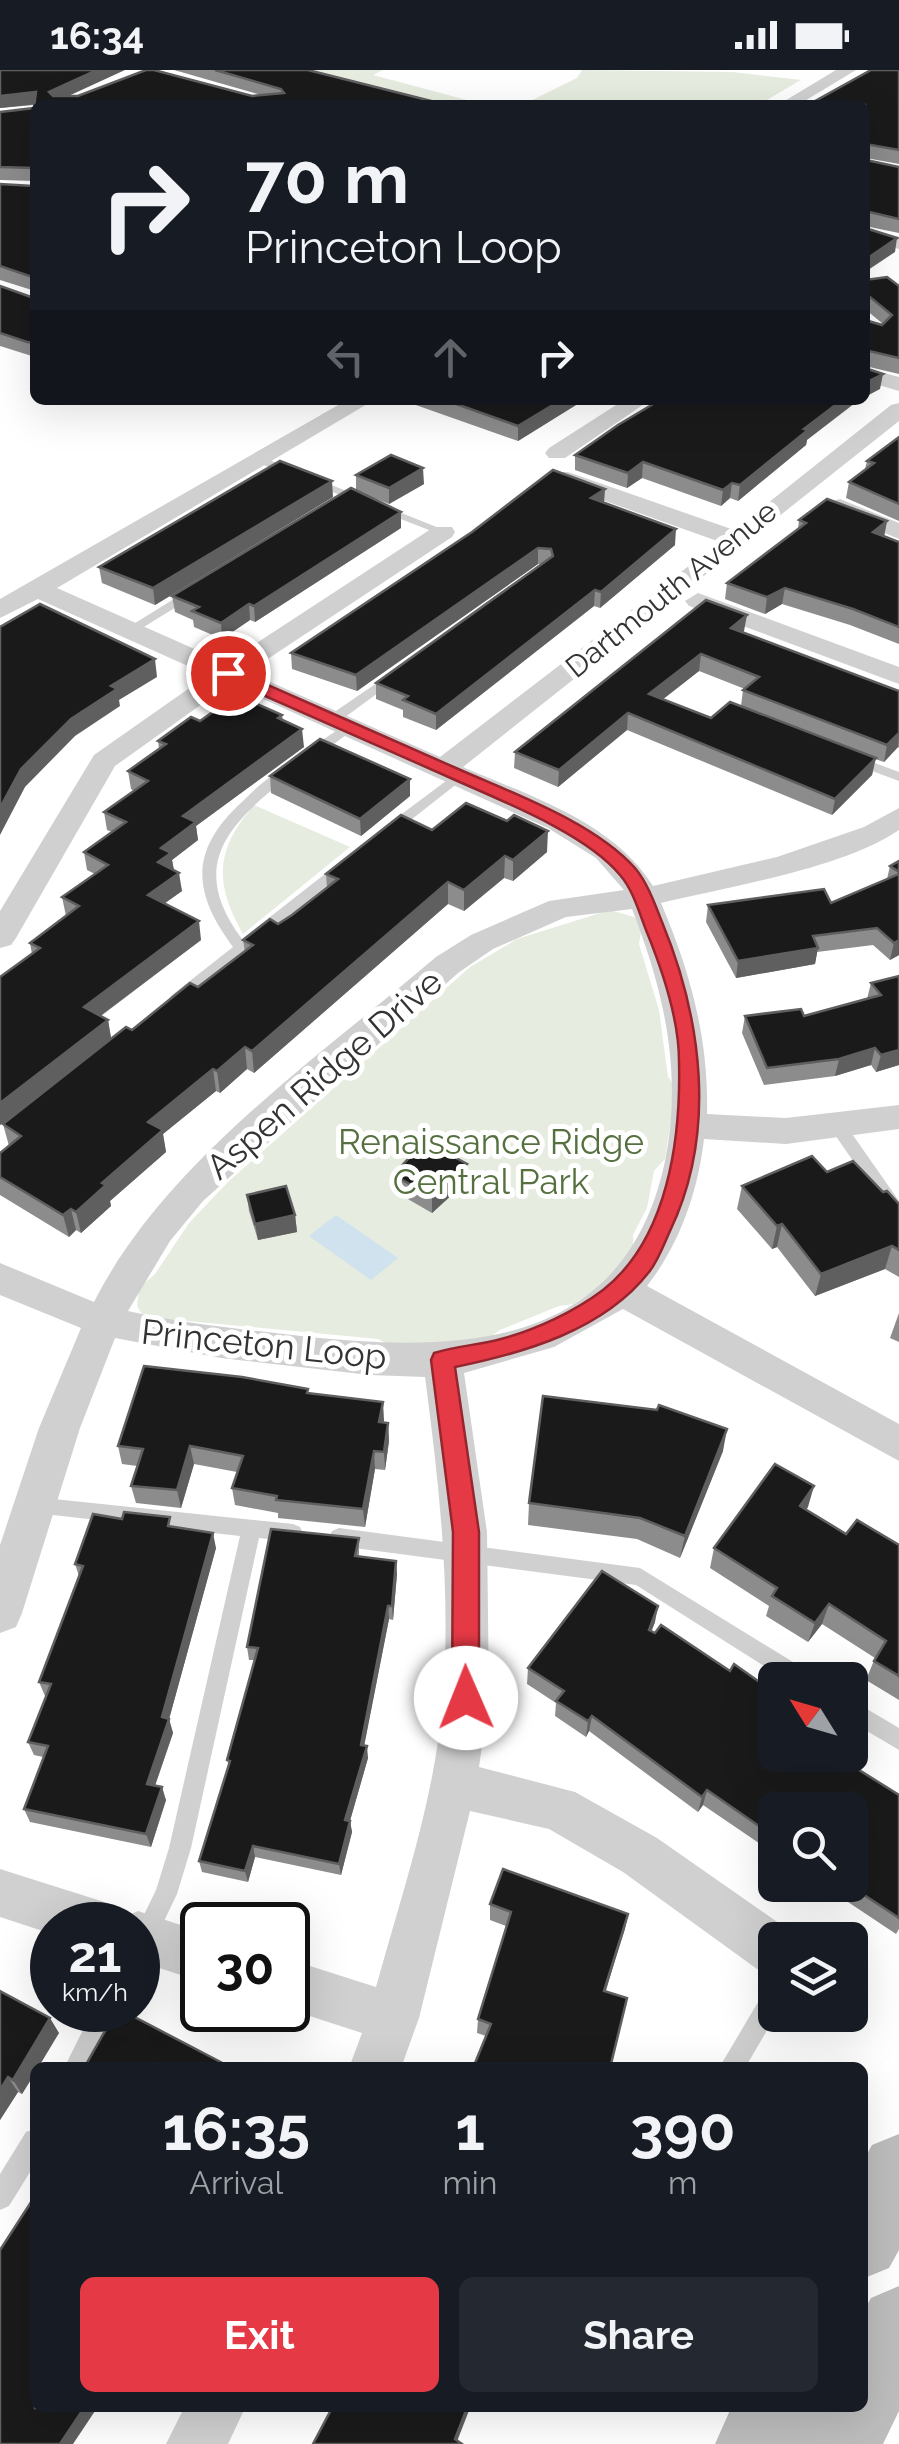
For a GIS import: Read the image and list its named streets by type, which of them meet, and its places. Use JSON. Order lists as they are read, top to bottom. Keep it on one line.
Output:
{"streets":{"street":["Dartmouth Avenue","Aspen Ridge Drive","Princeton Loop"]},"crossings":[["Dartmouth Avenue","Princeton Loop"],["Aspen Ridge Drive","Princeton Loop"]],"parks":["Renaissance Ridge Central Park"],"north":"top left","page":{"status":"16:34","turn":["70 m","Princeton Loop"],"speed":"21 km/h","limit":"30","eta":["16:35","Arrival","1","min","390","m"],"buttons":["Exit","Share"]}}
